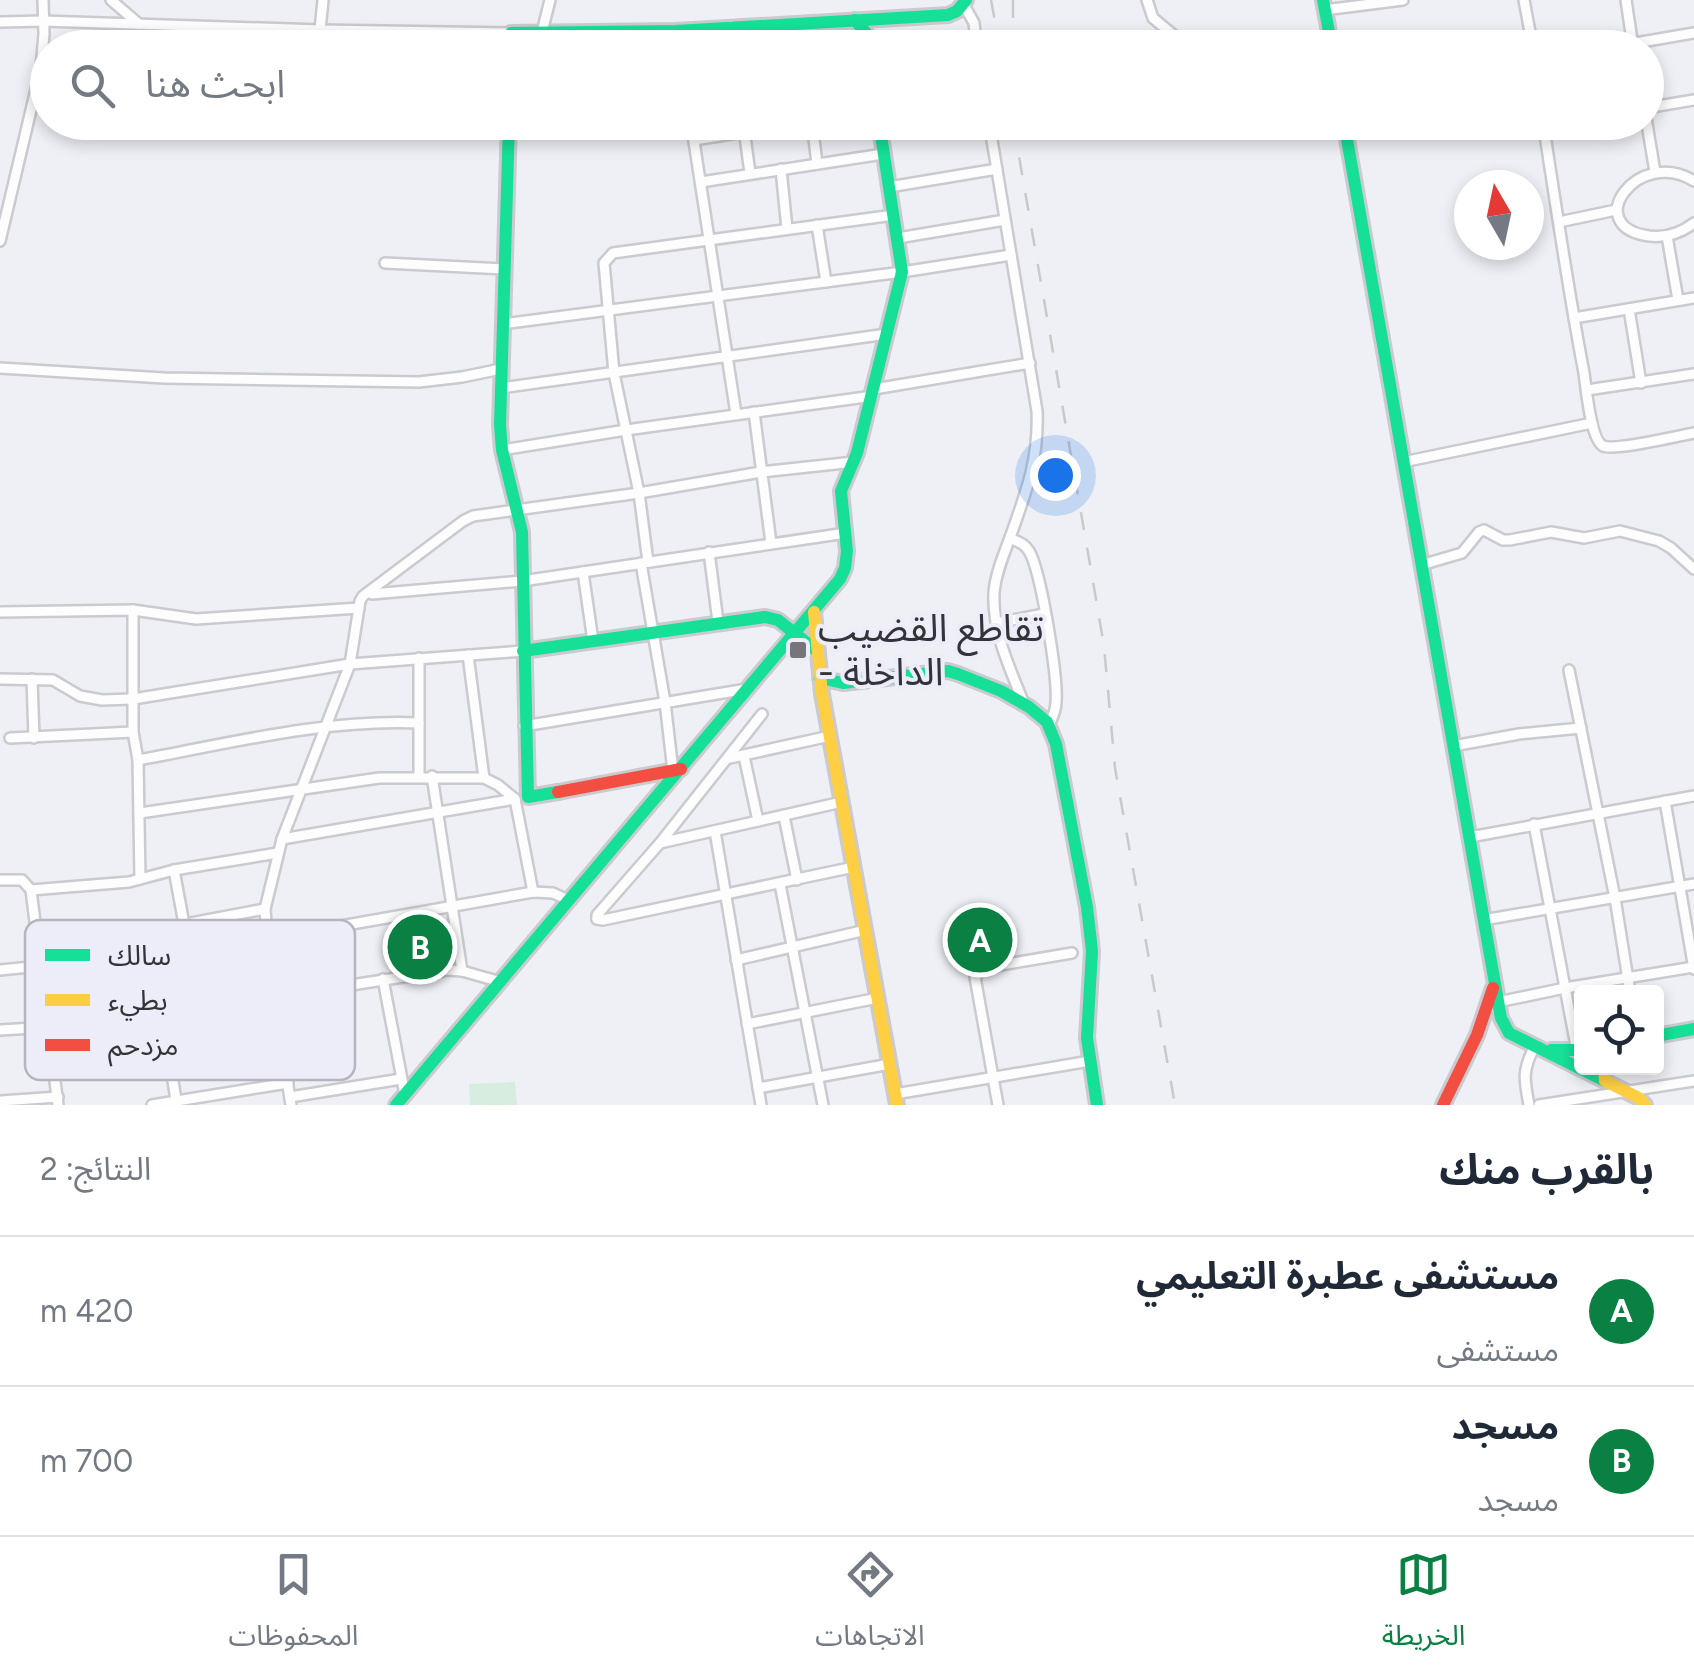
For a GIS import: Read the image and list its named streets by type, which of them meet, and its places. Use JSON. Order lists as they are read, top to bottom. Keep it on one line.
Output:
{"places":{"transit":["تقاطع القضيب - الداخلة"]},"legend":["سالك","بطيء","مزدحم"],"north":"top","page":{"search":"ابحث هنا","pins":["A","B"],"heading":["بالقرب منك","النتائج: 2"],"list":[{"mark":"A","name":"مستشفى عطبرة التعليمي","note":"مستشفى","value":"420 m"},{"mark":"B","name":"مسجد","note":"مسجد","value":"700 m"}],"nav":["الخريطة","الاتجاهات","المحفوظات"]}}
